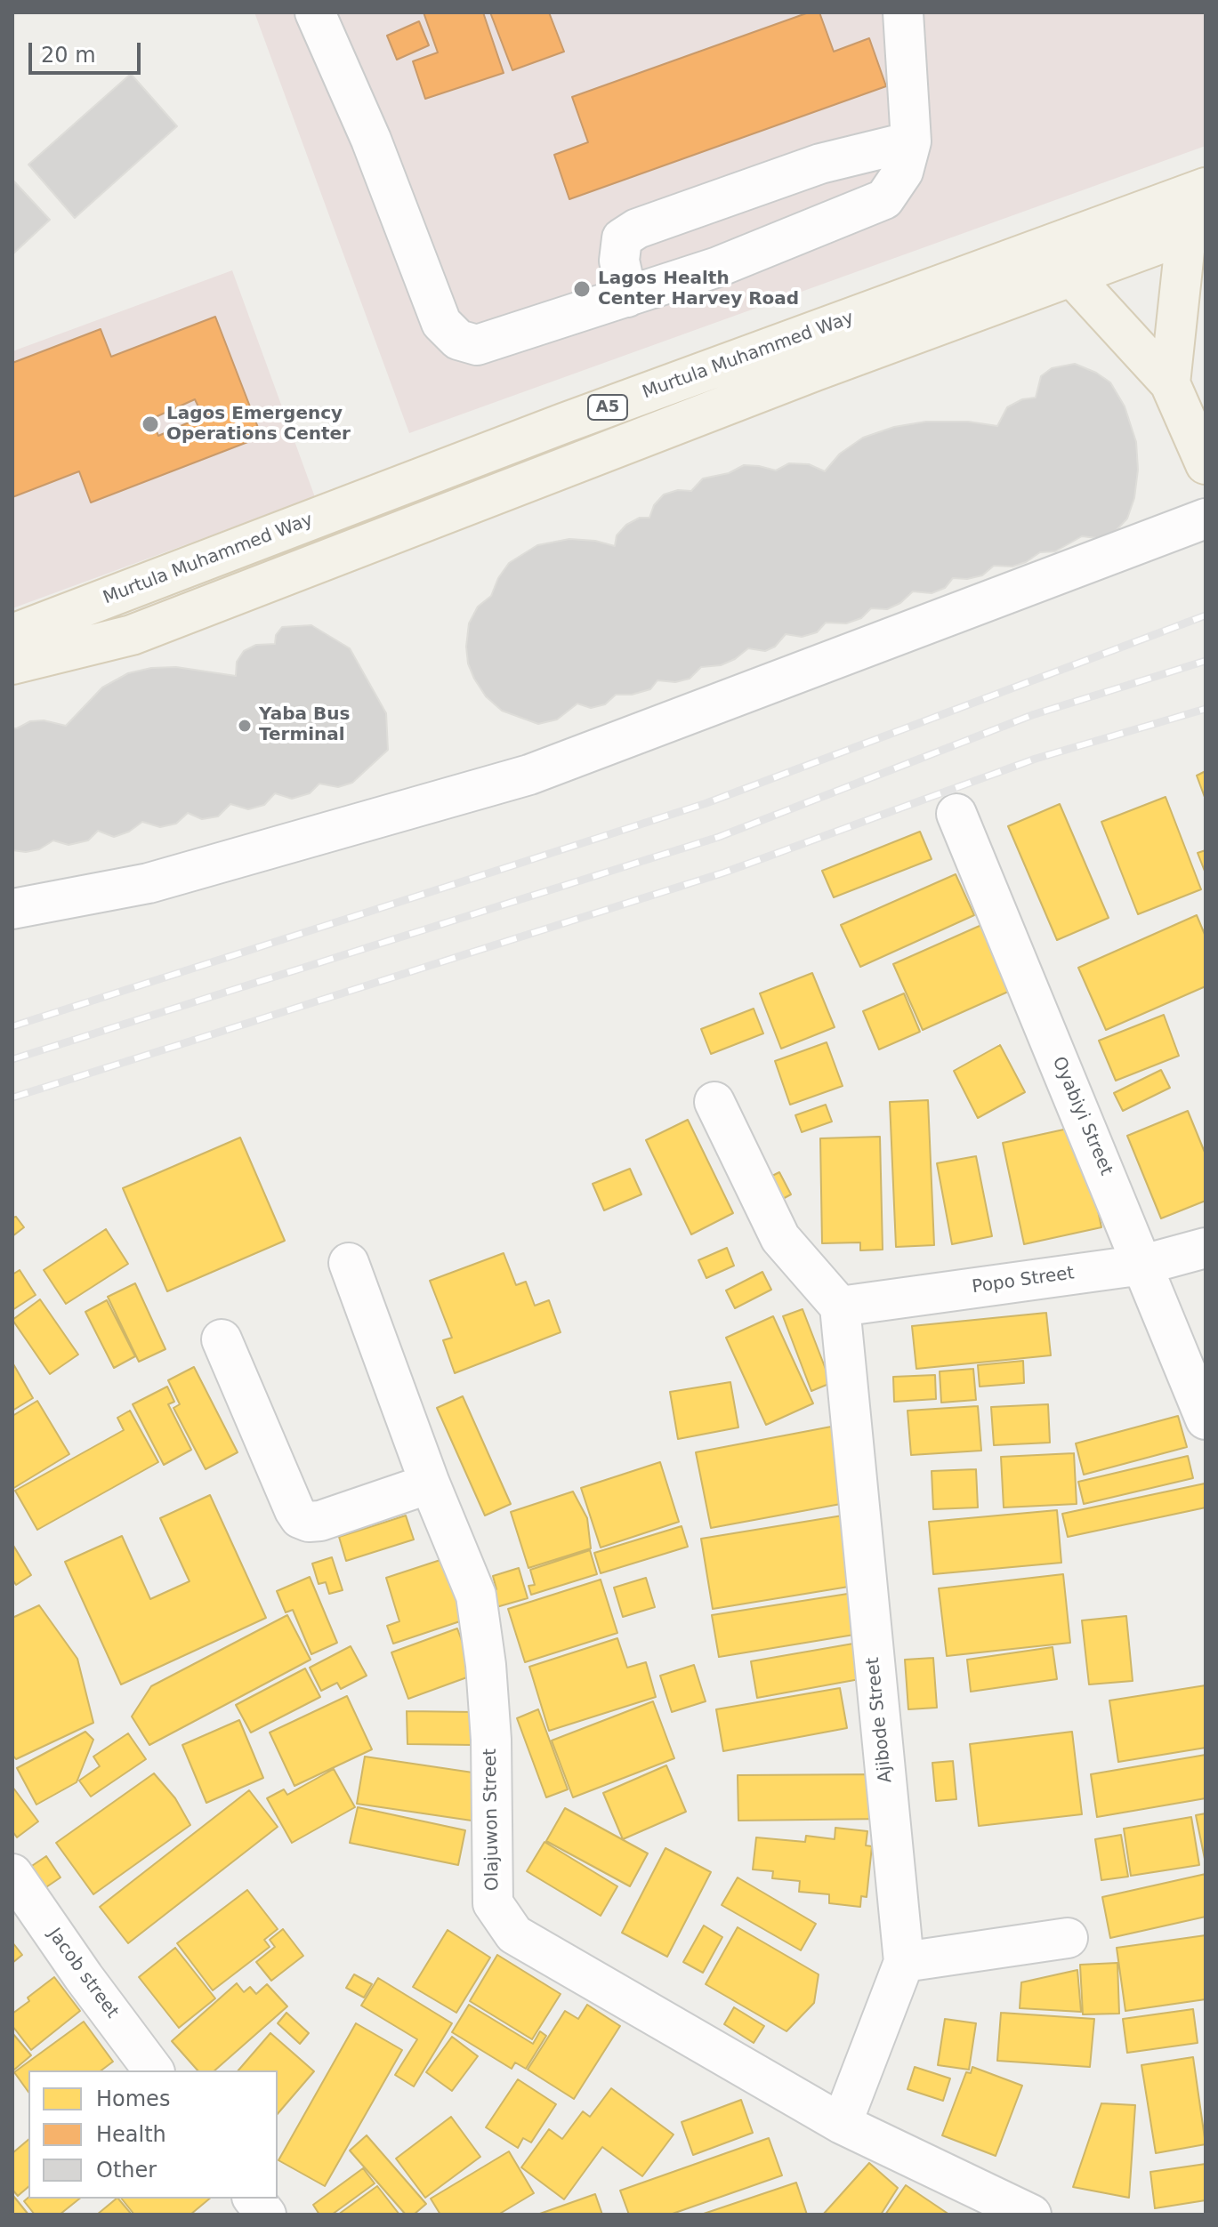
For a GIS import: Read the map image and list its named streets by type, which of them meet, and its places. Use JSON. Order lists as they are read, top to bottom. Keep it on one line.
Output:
{"streets":{"main road":["Murtula Muhammed Way","A5"],"street":["Oyabiyi Street","Popo Street","Ajibode Street","Olajuwon Street","Jacob street"]},"crossings":[["Oyabiyi Street","Popo Street"],["Popo Street","Ajibode Street"],["Ajibode Street","Olajuwon Street"]],"places":["Lagos Health Center Harvey Road","Lagos Emergency Operations Center","Yaba Bus Terminal"],"legend":["Homes","Health","Other"],"scale_bar":"20 m"}
